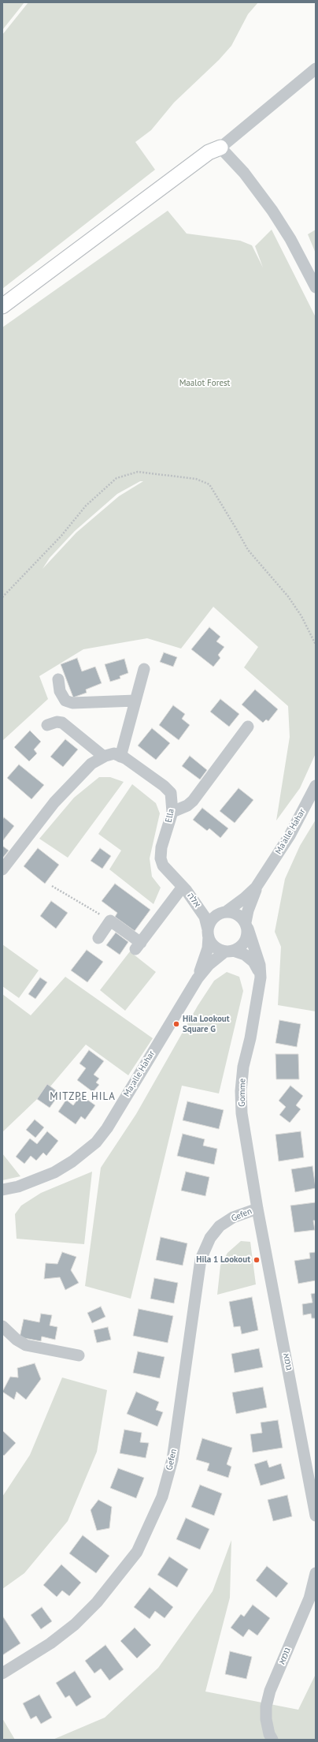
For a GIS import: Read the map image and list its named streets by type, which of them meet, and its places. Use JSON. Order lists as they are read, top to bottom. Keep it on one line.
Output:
{"streets":{"street":["Ella","Ma'alle Hahar","אלה","Ma;alle Hahar","Gomme","Gefen","גומא"]},"crossings":[["Ella","אלה"],["אלה","Gomme"],["Gomme","Gefen"],["Gomme","גומא"],["Gefen","גומא"]],"districts":["MITZPE HILA"],"parks":["Maalot Forest"],"places":["Hila Lookout Square G","Hila 1 Lookout"]}
